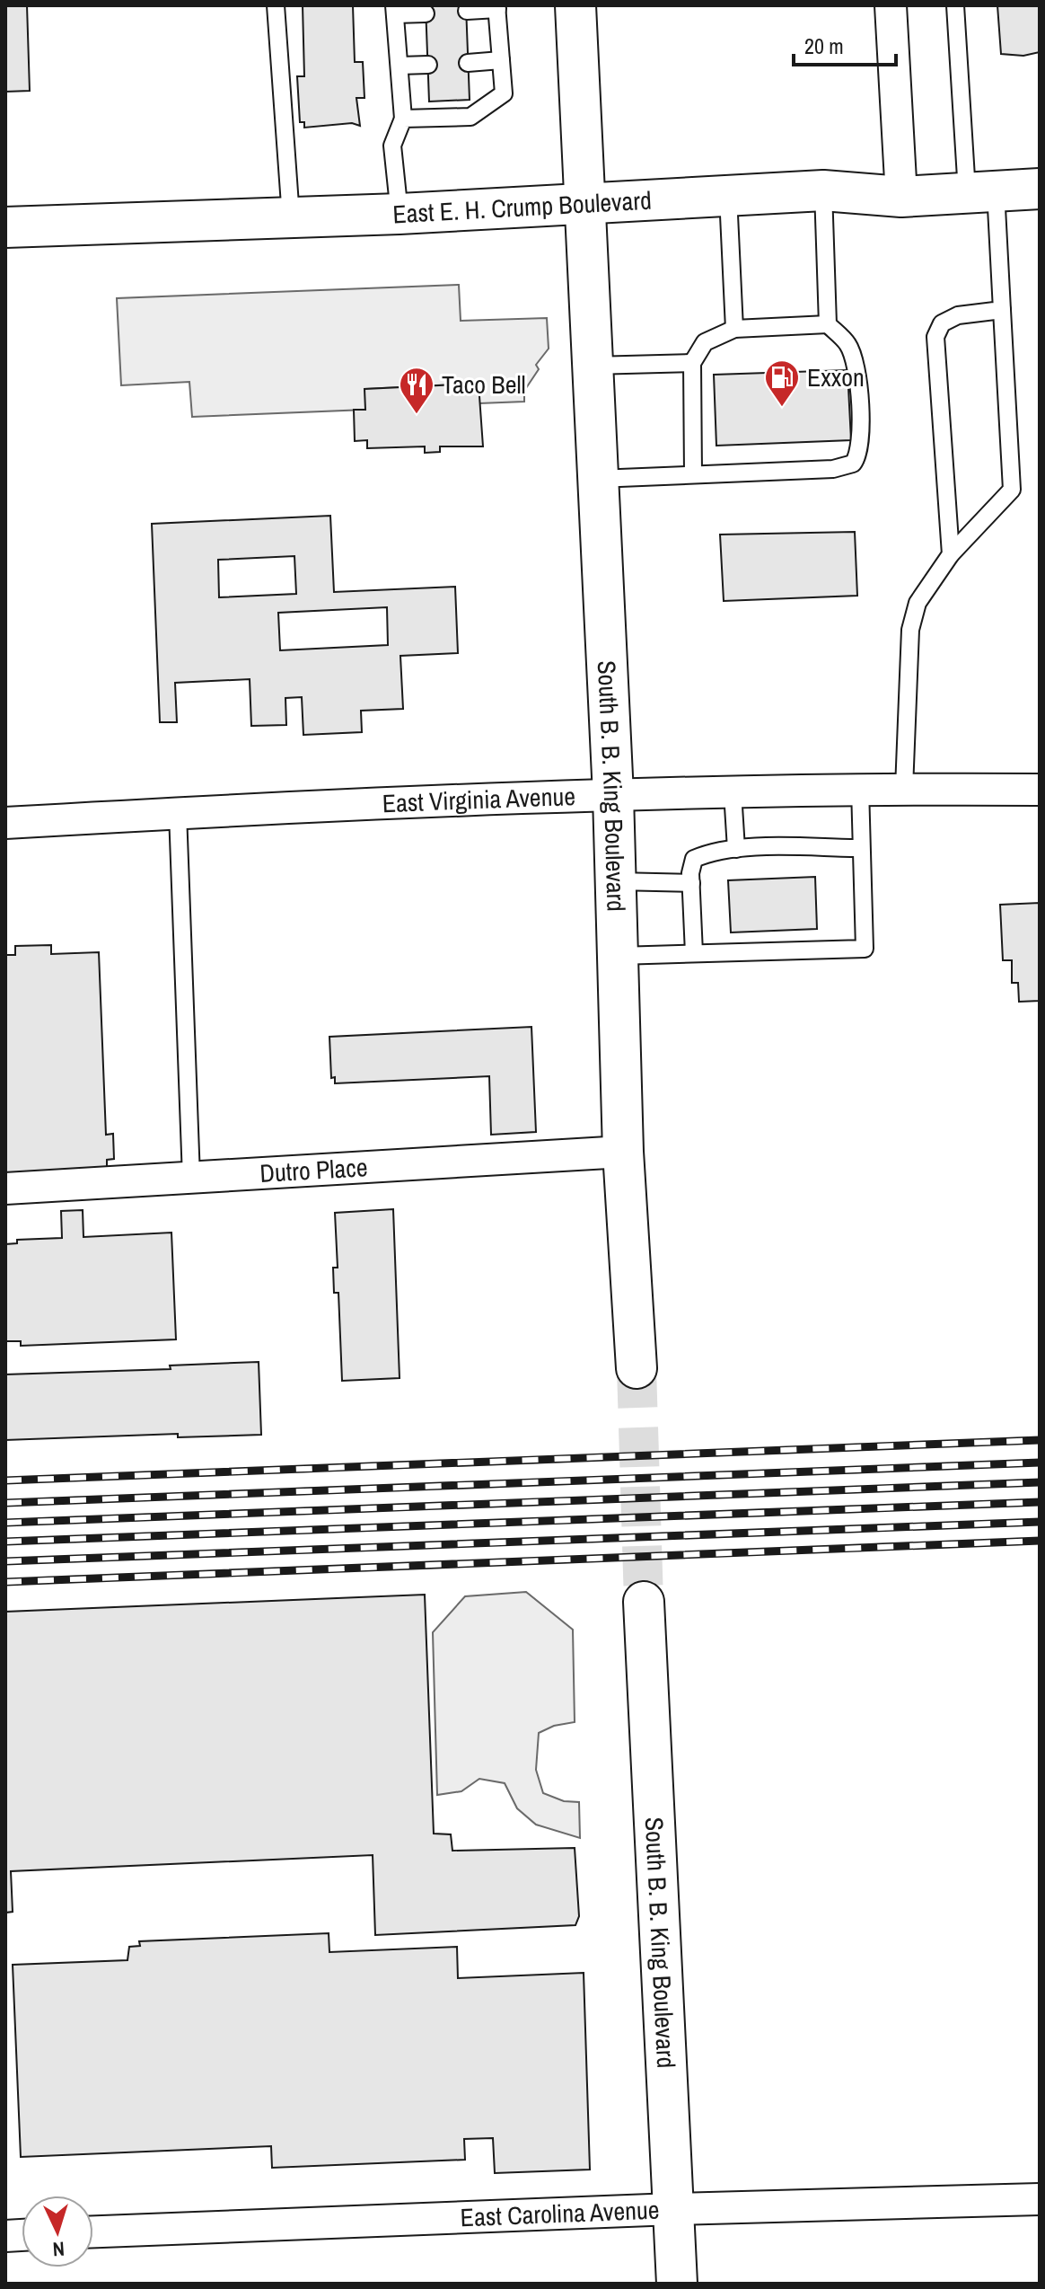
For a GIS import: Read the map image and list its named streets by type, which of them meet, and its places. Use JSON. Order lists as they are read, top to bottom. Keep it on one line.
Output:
{"streets":{"main road":["East E. H. Crump Boulevard","South B. B. King Boulevard"],"street":["East Virginia Avenue","Dutro Place","East Carolina Avenue"]},"crossings":[["East E. H. Crump Boulevard","South B. B. King Boulevard"],["South B. B. King Boulevard","East Virginia Avenue"],["South B. B. King Boulevard","Dutro Place"],["South B. B. King Boulevard","East Carolina Avenue"]],"places":{"fuel station":["Exxon"],"restaurant":["Taco Bell"]},"scale_bar":"20 m","north":"bottom"}
